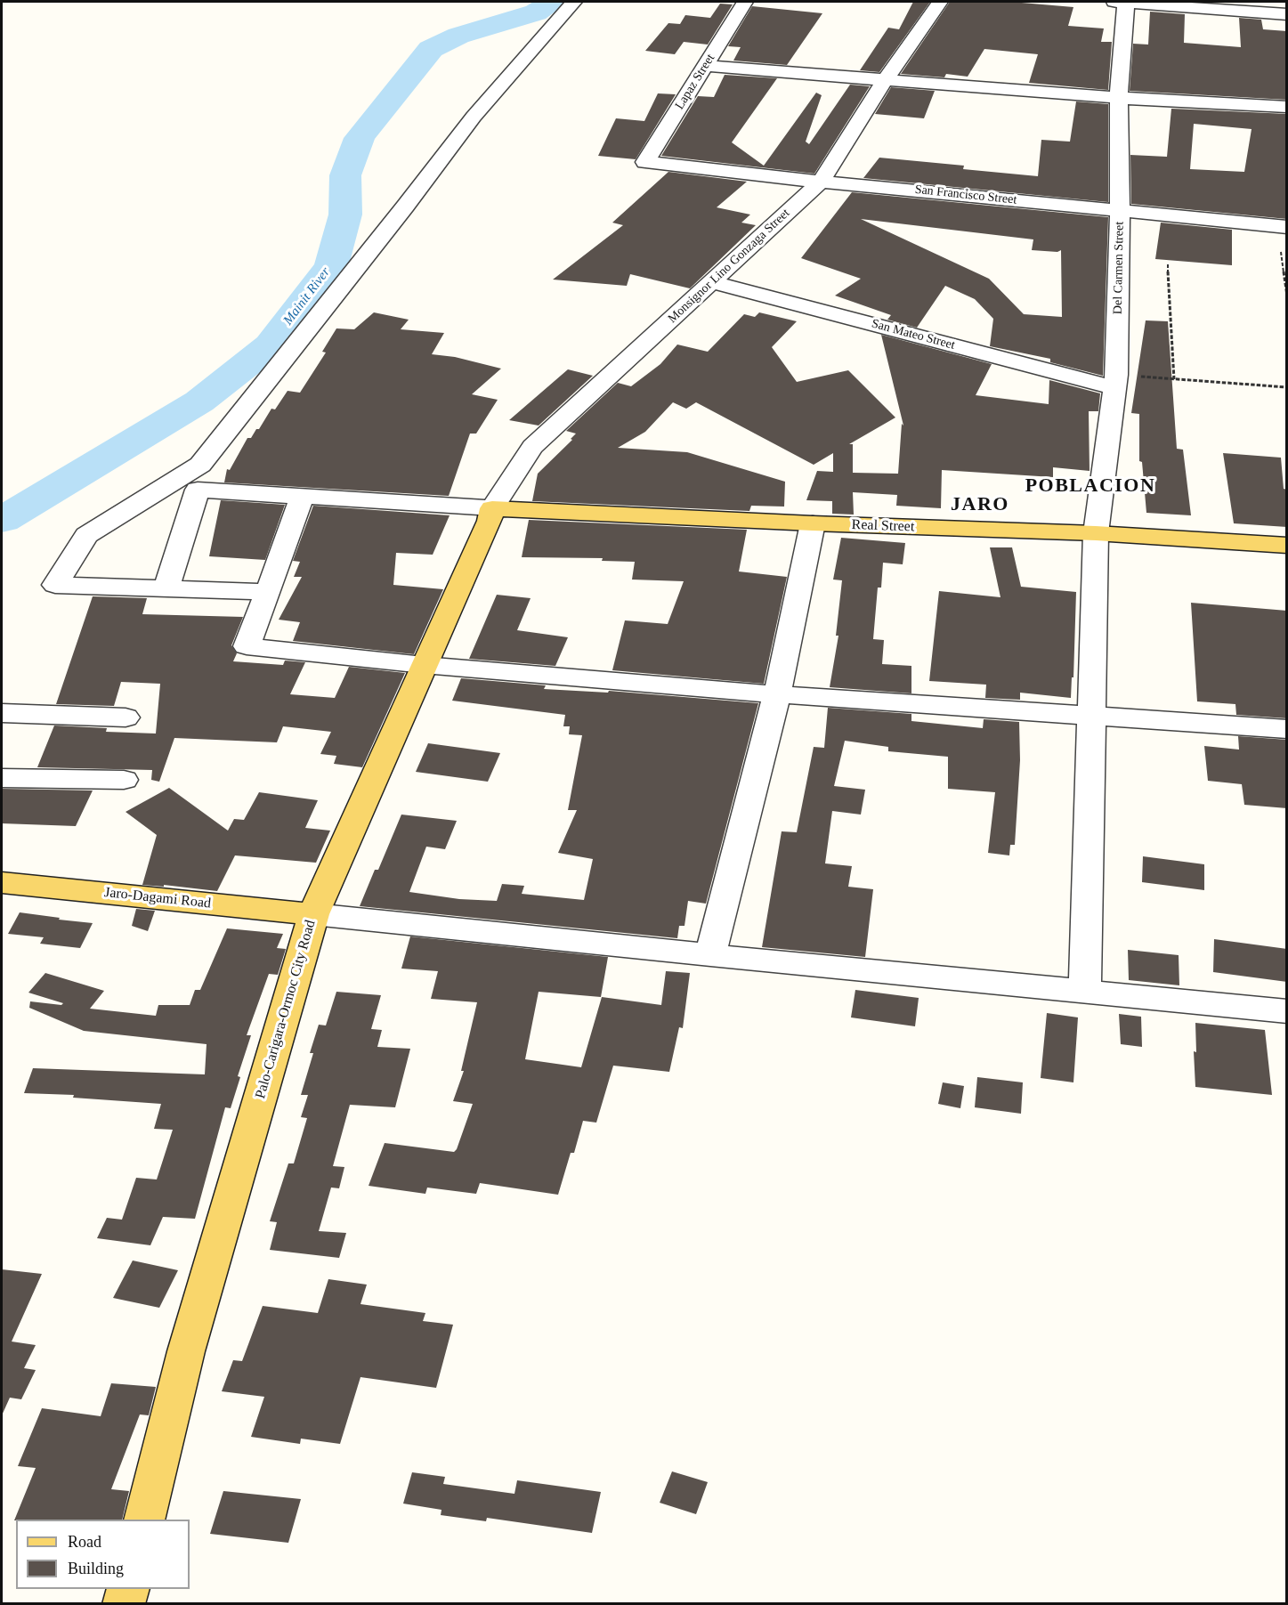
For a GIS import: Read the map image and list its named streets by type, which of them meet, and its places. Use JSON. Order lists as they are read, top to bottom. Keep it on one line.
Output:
{"streets":{"main road":["Real Street","Jaro-Dagami Road","Palo-Carigara-Ormoc City Road"],"street":["Lapaz Street","San Francisco Street","Monsignor Lino Gonzaga Street","Del Carmen Street","San Mateo Street"]},"crossings":[["Lapaz Street","San Francisco Street"],["San Francisco Street","Monsignor Lino Gonzaga Street"],["San Francisco Street","Del Carmen Street"],["Monsignor Lino Gonzaga Street","San Mateo Street"],["Monsignor Lino Gonzaga Street","Real Street"],["Monsignor Lino Gonzaga Street","Palo-Carigara-Ormoc City Road"],["Del Carmen Street","San Mateo Street"],["Del Carmen Street","Real Street"],["Real Street","Palo-Carigara-Ormoc City Road"],["Jaro-Dagami Road","Palo-Carigara-Ormoc City Road"]],"districts":["POBLACION","JARO"],"water":["Mainit River"],"legend":["Road","Building"]}
